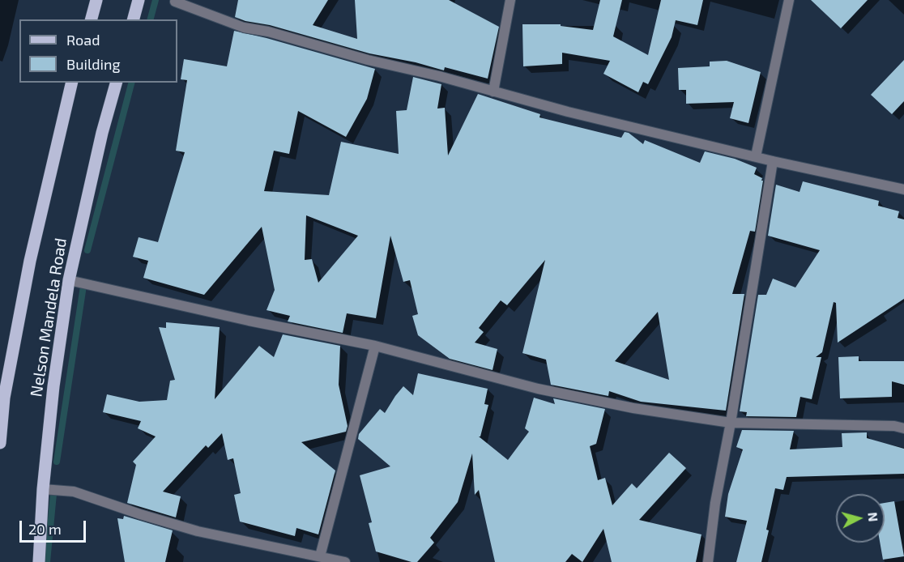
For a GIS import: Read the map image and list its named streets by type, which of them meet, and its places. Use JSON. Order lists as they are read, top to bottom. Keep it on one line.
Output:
{"streets":{"main road":["Nelson Mandela Road"]},"legend":["Road","Building"],"scale_bar":"20 m","north":"right"}
